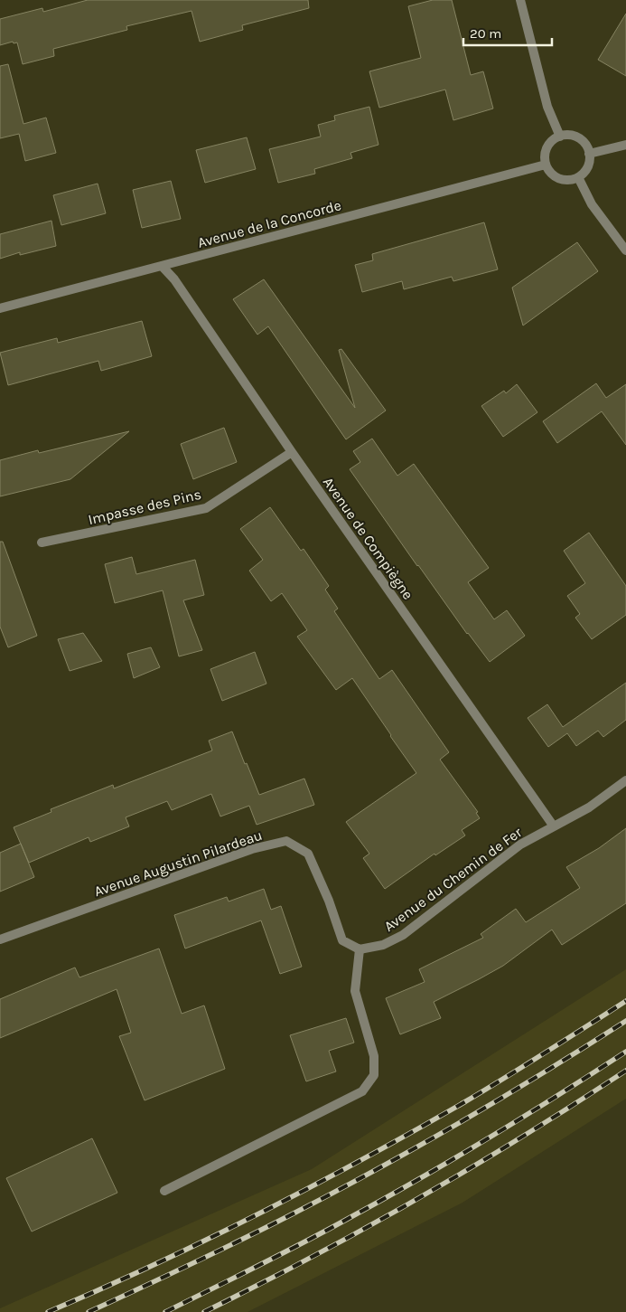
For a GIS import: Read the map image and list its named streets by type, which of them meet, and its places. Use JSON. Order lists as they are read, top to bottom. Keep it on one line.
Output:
{"streets":{"street":["Avenue de la Concorde","Impasse des Pins","Avenue de Compiègne","Avenue Augustin Pilardeau","Avenue du Chemin de Fer"]},"crossings":[["Avenue de la Concorde","Avenue de Compiègne"],["Impasse des Pins","Avenue de Compiègne"],["Avenue de Compiègne","Avenue du Chemin de Fer"],["Avenue Augustin Pilardeau","Avenue du Chemin de Fer"]],"scale_bar":"20 m"}
